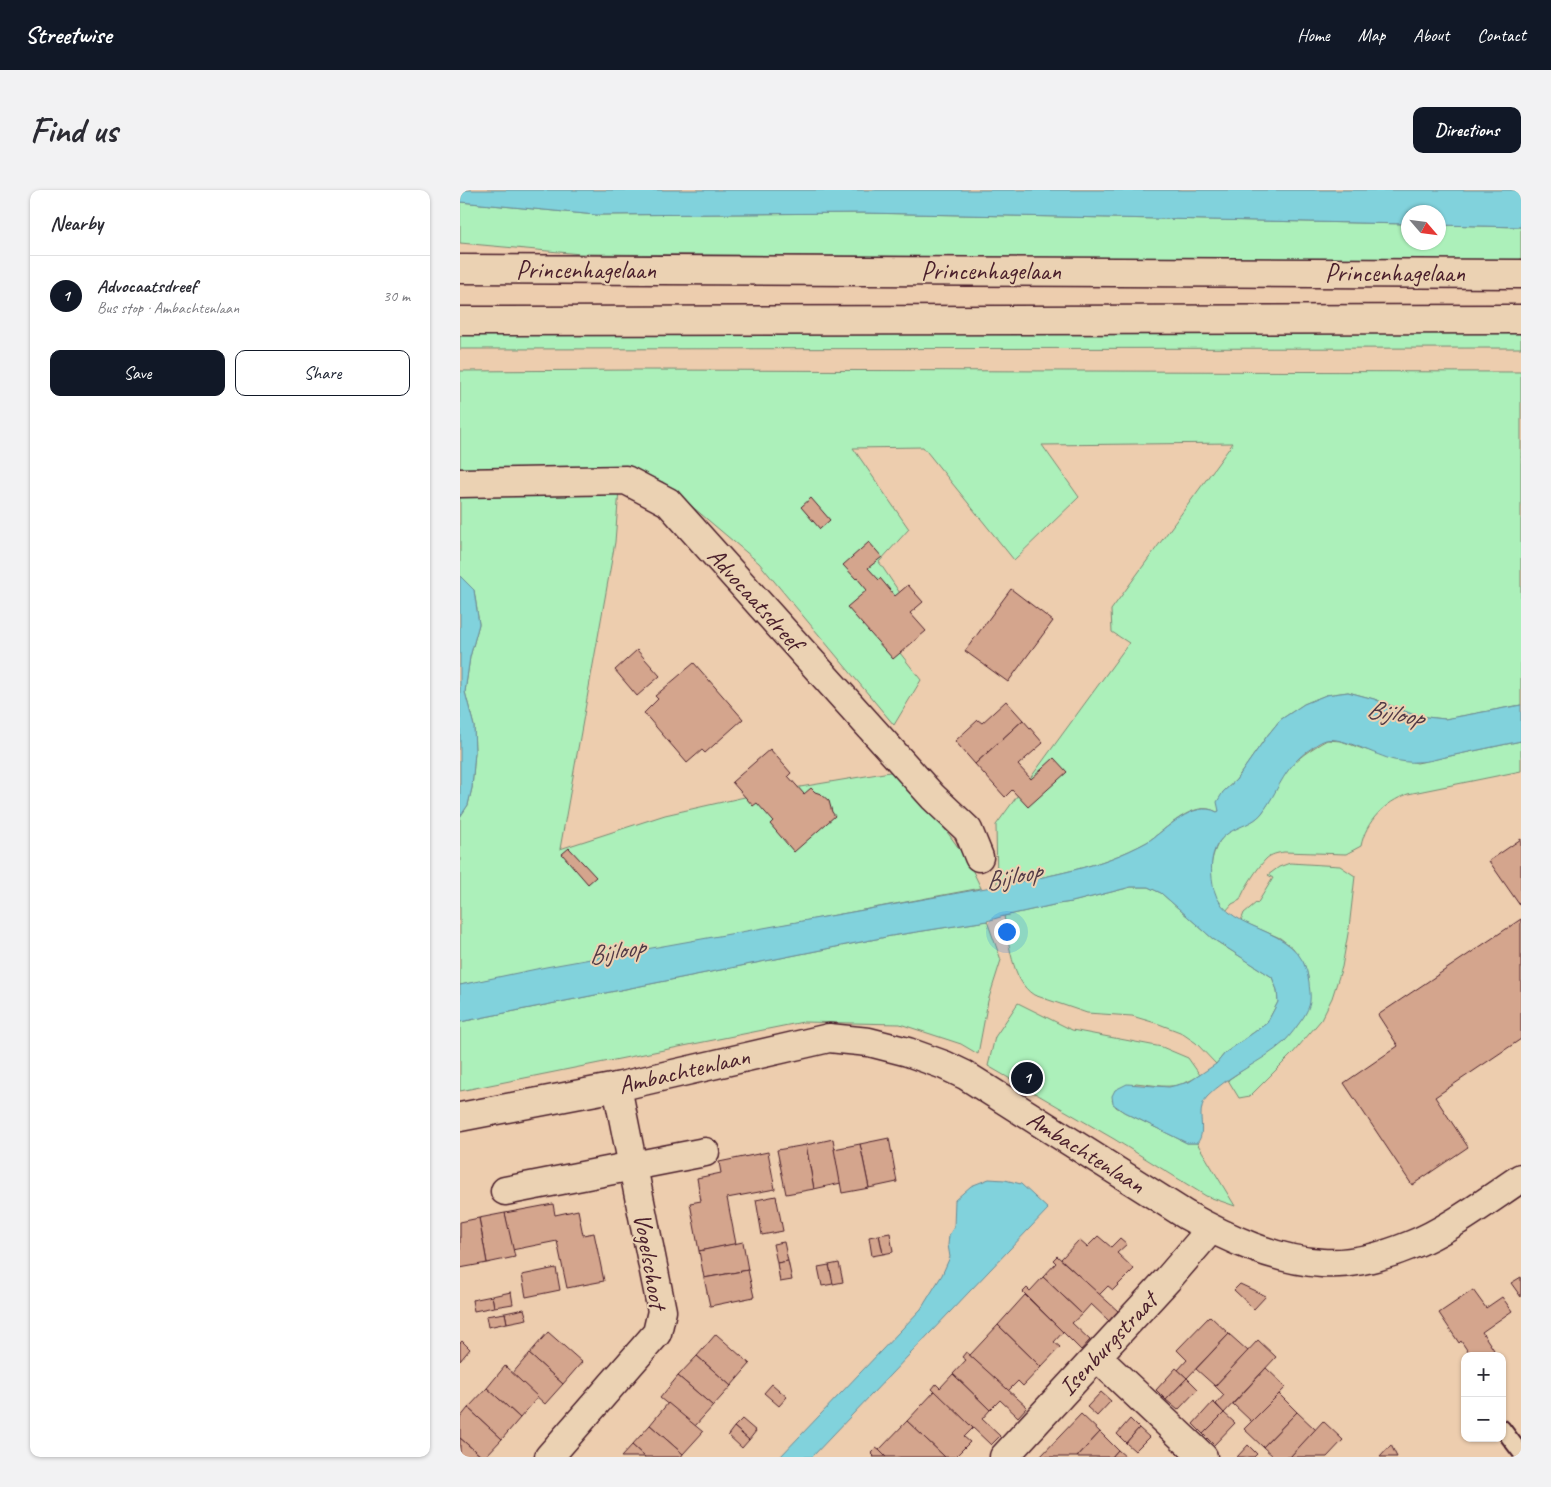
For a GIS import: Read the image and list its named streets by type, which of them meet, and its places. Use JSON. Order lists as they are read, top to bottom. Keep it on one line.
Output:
{"streets":{"street":["Princenhagelaan","Advocaatsdreef","Ambachtenlaan","Vogelschoot","Isenburgstraat"]},"crossings":[["Ambachtenlaan","Vogelschoot"],["Ambachtenlaan","Isenburgstraat"]],"water":["Bijloop"],"north":"bottom right","page":{"header":"Streetwise","nav":["Home","Map","About","Contact"],"buttons":["Directions",["Save","Share"]],"title":"Find us","heading":"Nearby","list":[{"mark":"1","name":"Advocaatsdreef","note":"Bus stop · Ambachtenlaan","value":"30 m"}],"pins":"1","map_buttons":["+","−"]}}
